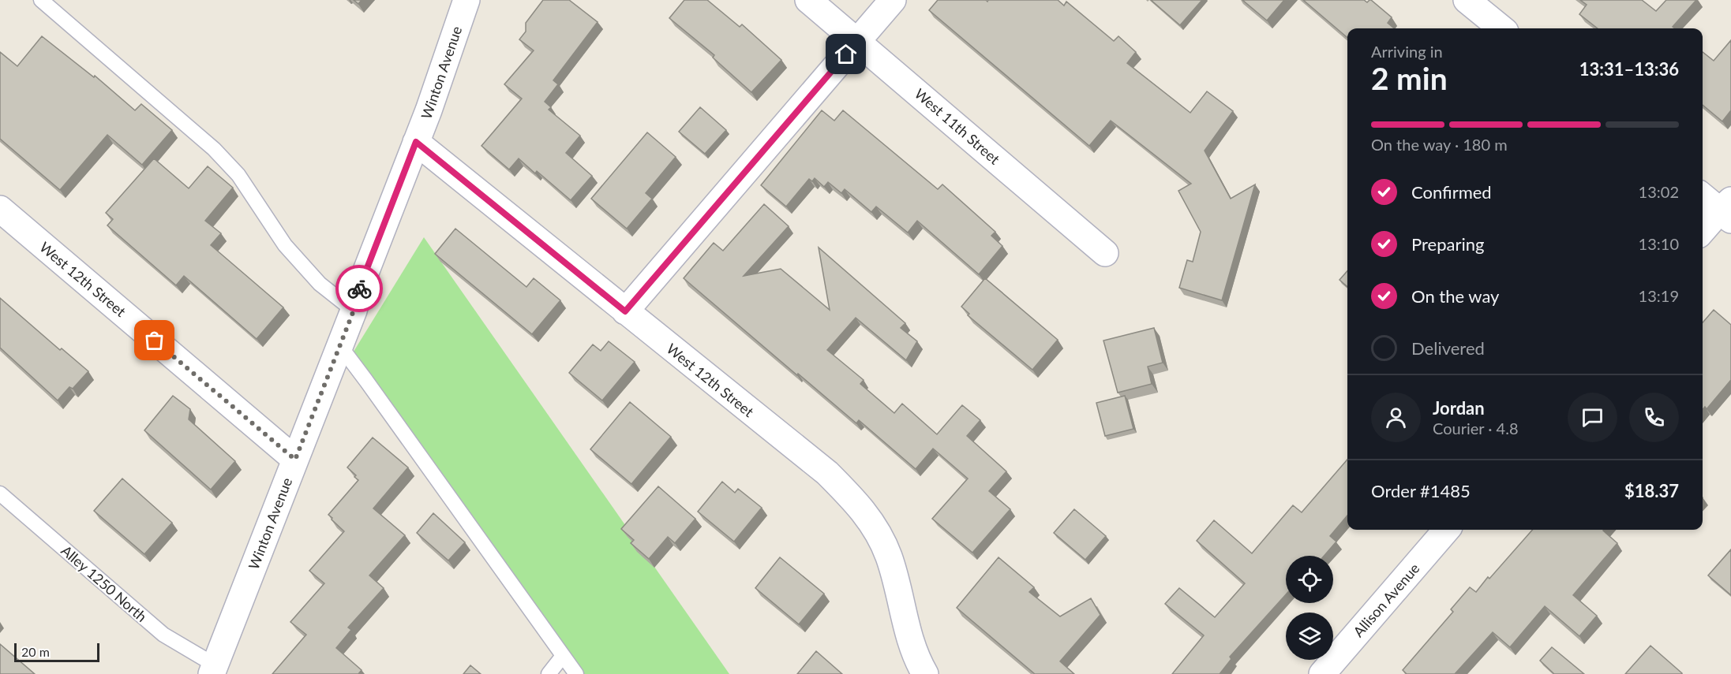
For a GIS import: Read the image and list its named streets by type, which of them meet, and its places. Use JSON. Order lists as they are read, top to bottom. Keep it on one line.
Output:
{"streets":{"street":["Winton Avenue","West 11th Street","West 12th Street","Allison Avenue"],"lane":["Alley 1250 North"]},"crossings":[["Winton Avenue","West 12th Street"],["Winton Avenue","Alley 1250 North"]],"scale_bar":"20 m","page":{"heading":["2 min","Arriving in","13:31–13:36"],"panel":["Jordan","Courier · 4.8","Order #1485","$18.37"],"bar":"On the way · 180 m","list":[["Confirmed","13:02"],["Preparing","13:10"],["On the way","13:19"],"Delivered"],"scale":"20 m"}}
